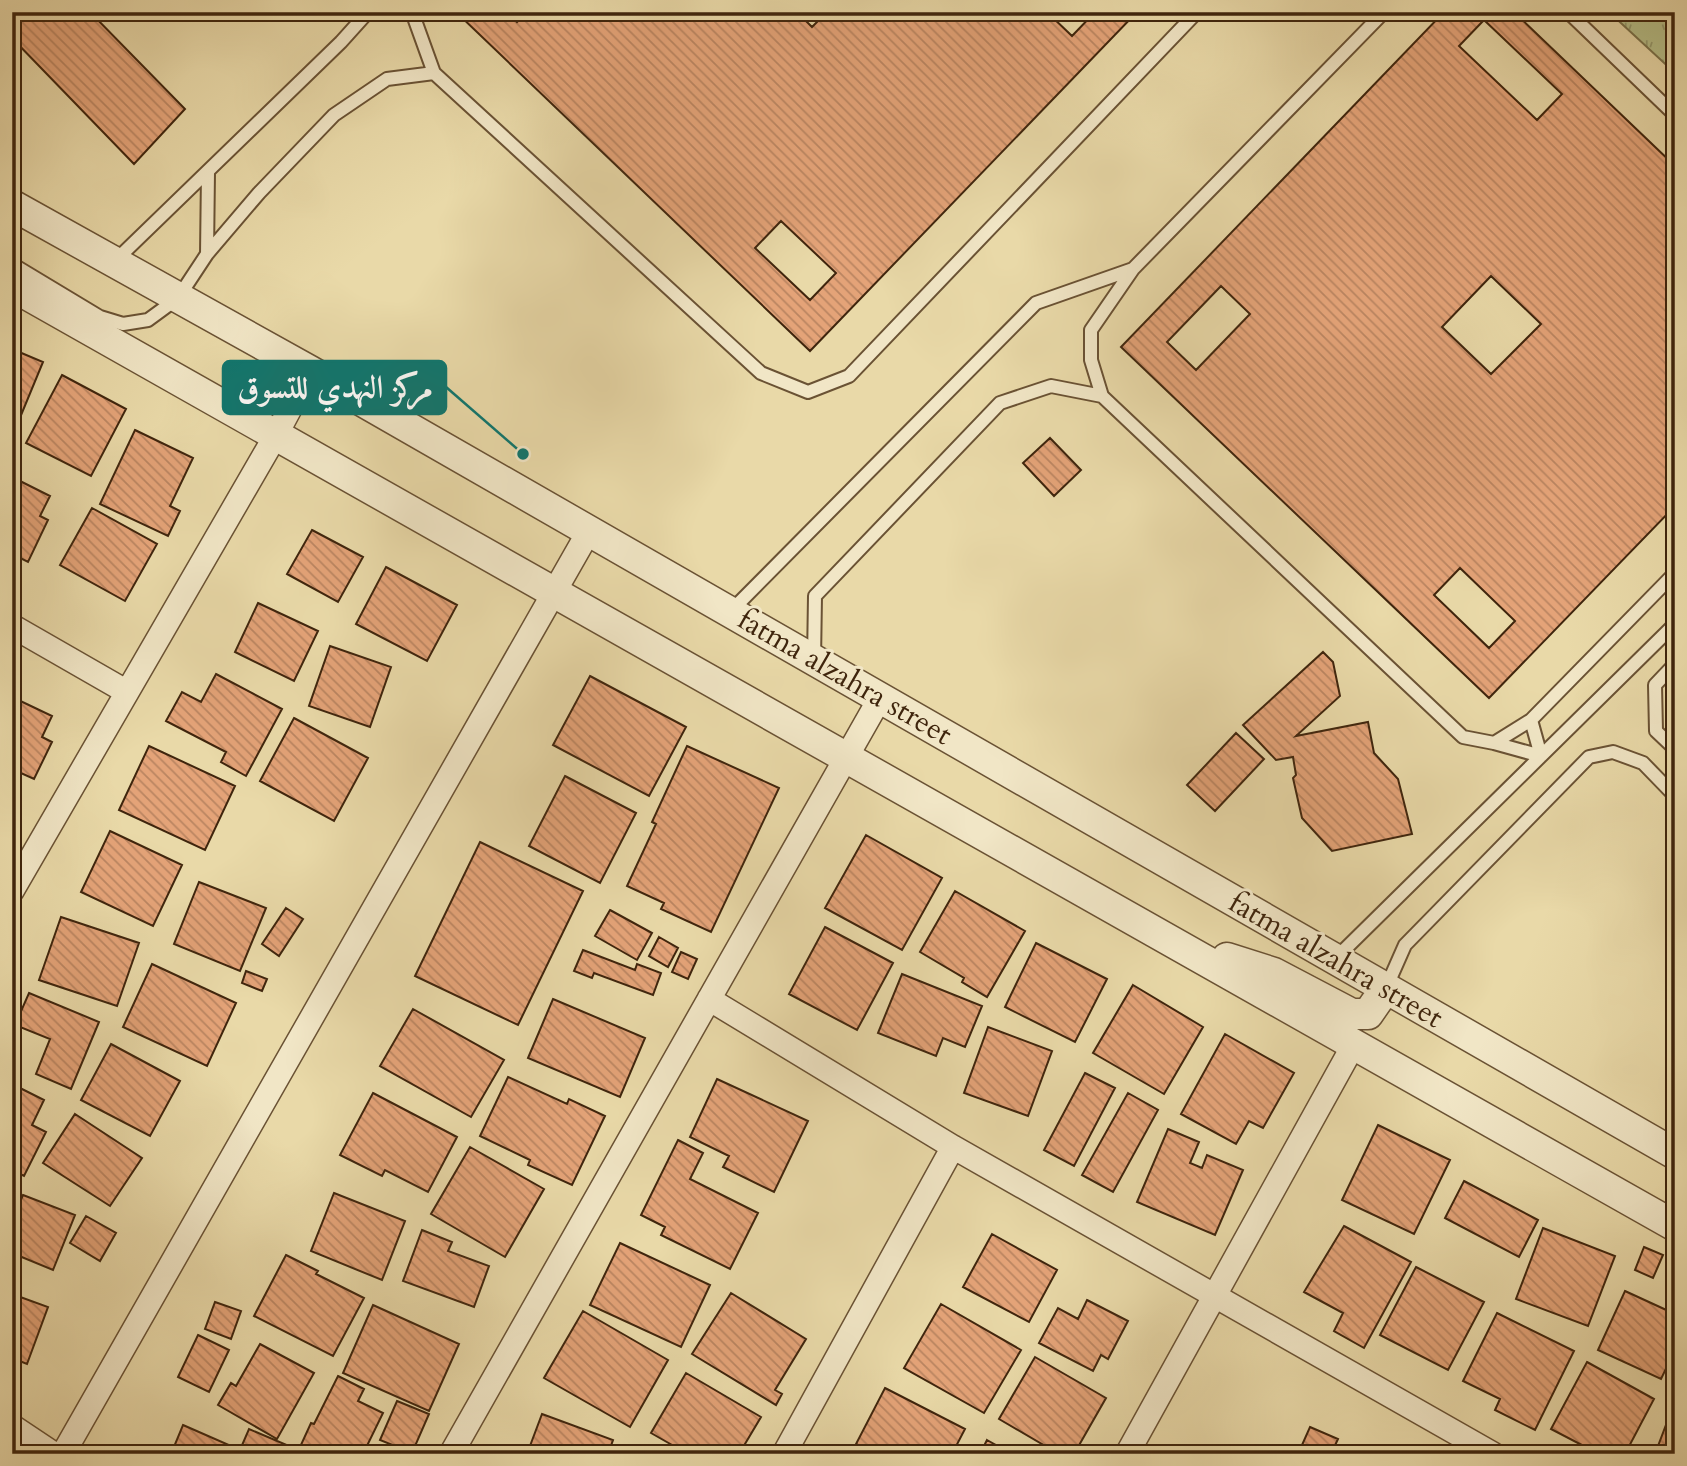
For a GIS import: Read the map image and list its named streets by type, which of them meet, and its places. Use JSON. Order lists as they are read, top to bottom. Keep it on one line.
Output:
{"streets":{"street":["fatma alzahra street"]},"places":["مركز النهدي للتسوق"]}
